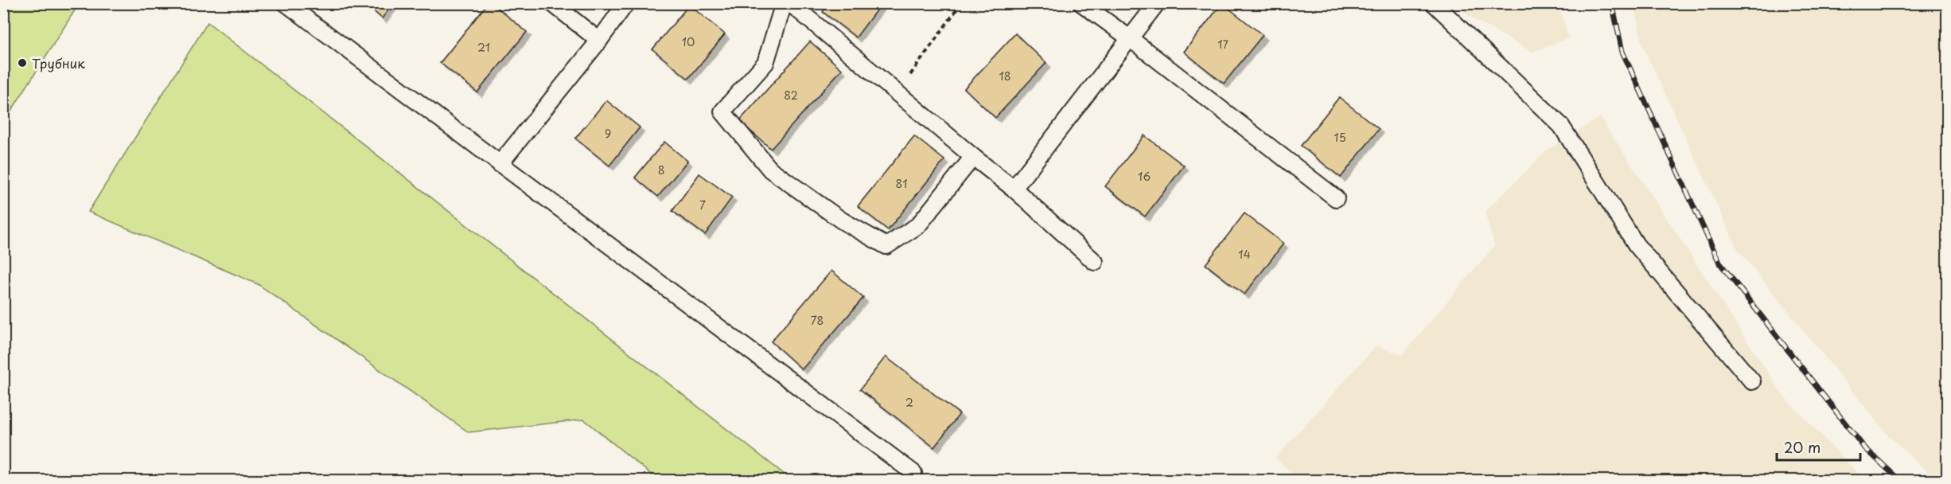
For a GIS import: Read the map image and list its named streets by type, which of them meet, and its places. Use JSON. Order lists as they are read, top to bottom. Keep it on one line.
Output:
{"places":["Трубник"],"house_numbers":["10","17","21","18","82","9","15","8","16","81","7","14","78","2"],"scale_bar":"20 m"}
